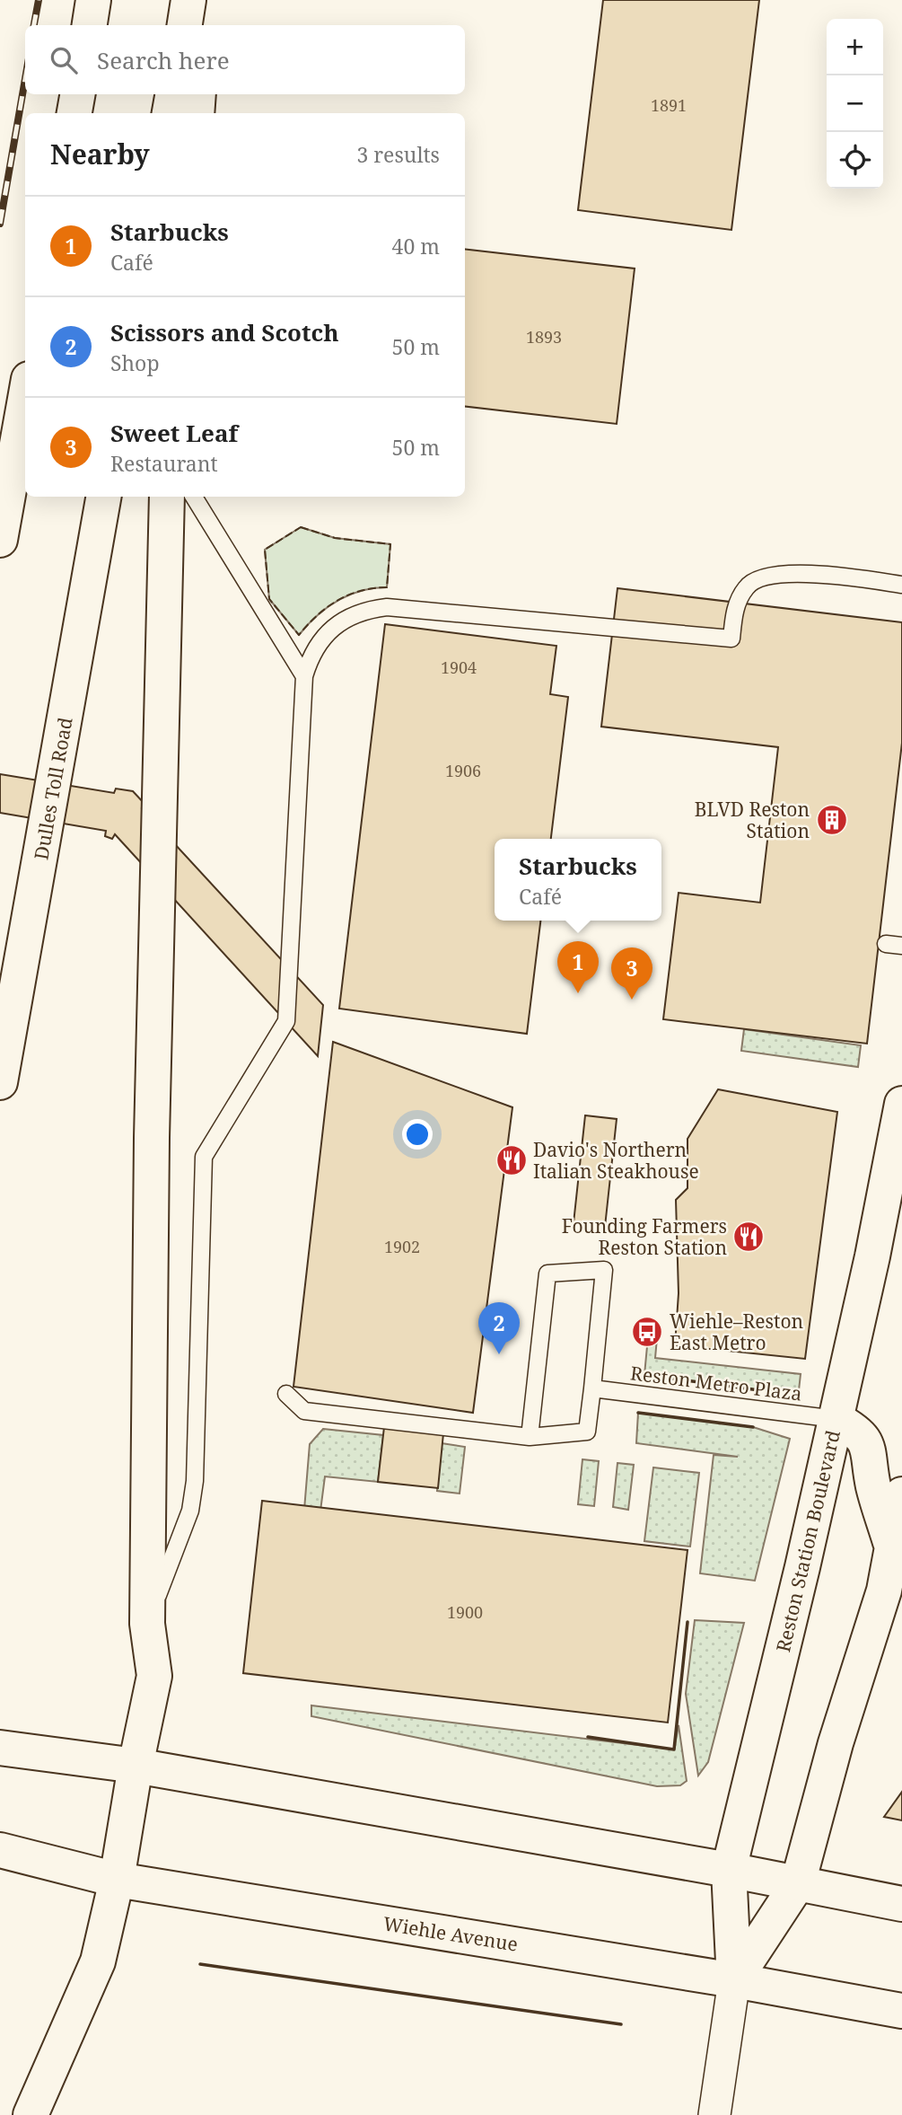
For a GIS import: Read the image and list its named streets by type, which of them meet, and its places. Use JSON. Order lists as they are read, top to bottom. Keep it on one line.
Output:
{"streets":{"main road":["Dulles Toll Road","Reston Station Boulevard","Wiehle Avenue"],"lane":["Reston Metro Plaza"]},"crossings":[["Reston Metro Plaza","Reston Station Boulevard"],["Reston Station Boulevard","Wiehle Avenue"]],"places":{"building":["BLVD Reston Station"],"restaurant":["Davio's Northern Italian Steakhouse","Founding Farmers Reston Station"],"bus stop":["Wiehle–Reston East Metro"]},"house_numbers":["1891","1893","1904","1906","1902","1900"],"page":{"map_buttons":["+","−"],"search":"Search here","heading":["Nearby","3 results"],"list":[{"mark":"1","name":"Starbucks","note":"Café","value":"40 m"},{"mark":"2","name":"Scissors and Scotch","note":"Shop","value":"50 m"},{"mark":"3","name":"Sweet Leaf","note":"Restaurant","value":"50 m"}],"popup":["Starbucks","Café"],"pins":["1","3","2"]}}
